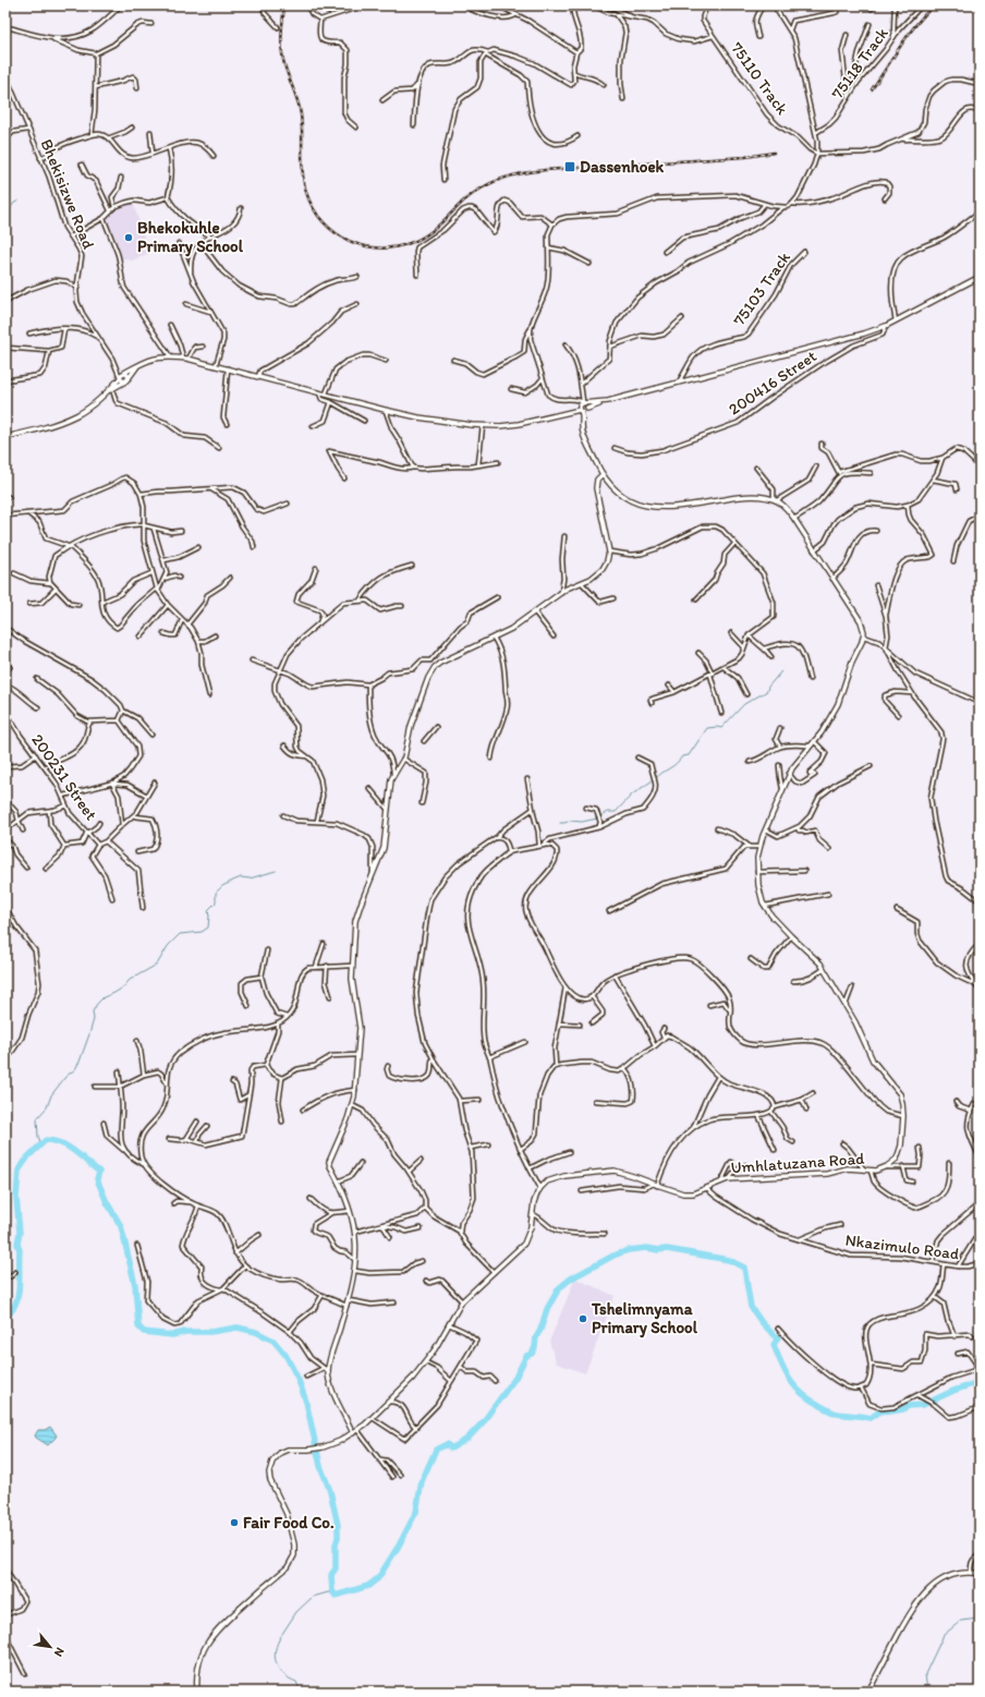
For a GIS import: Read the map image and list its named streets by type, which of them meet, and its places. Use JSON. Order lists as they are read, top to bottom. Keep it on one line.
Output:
{"streets":{"street":["75118 Track","75110 Track","Bhekisizwe Road","75103 Track","200416 Street","200231 Street","Umhlatuzana Road","Nkazimulo Road"]},"crossings":[["Umhlatuzana Road","Nkazimulo Road"]],"places":{"transit":["Dassenhoek"],"other":["Bhekokuhle Primary School","Tshelimnyama Primary School","Fair Food Co."]},"north":"bottom right"}
